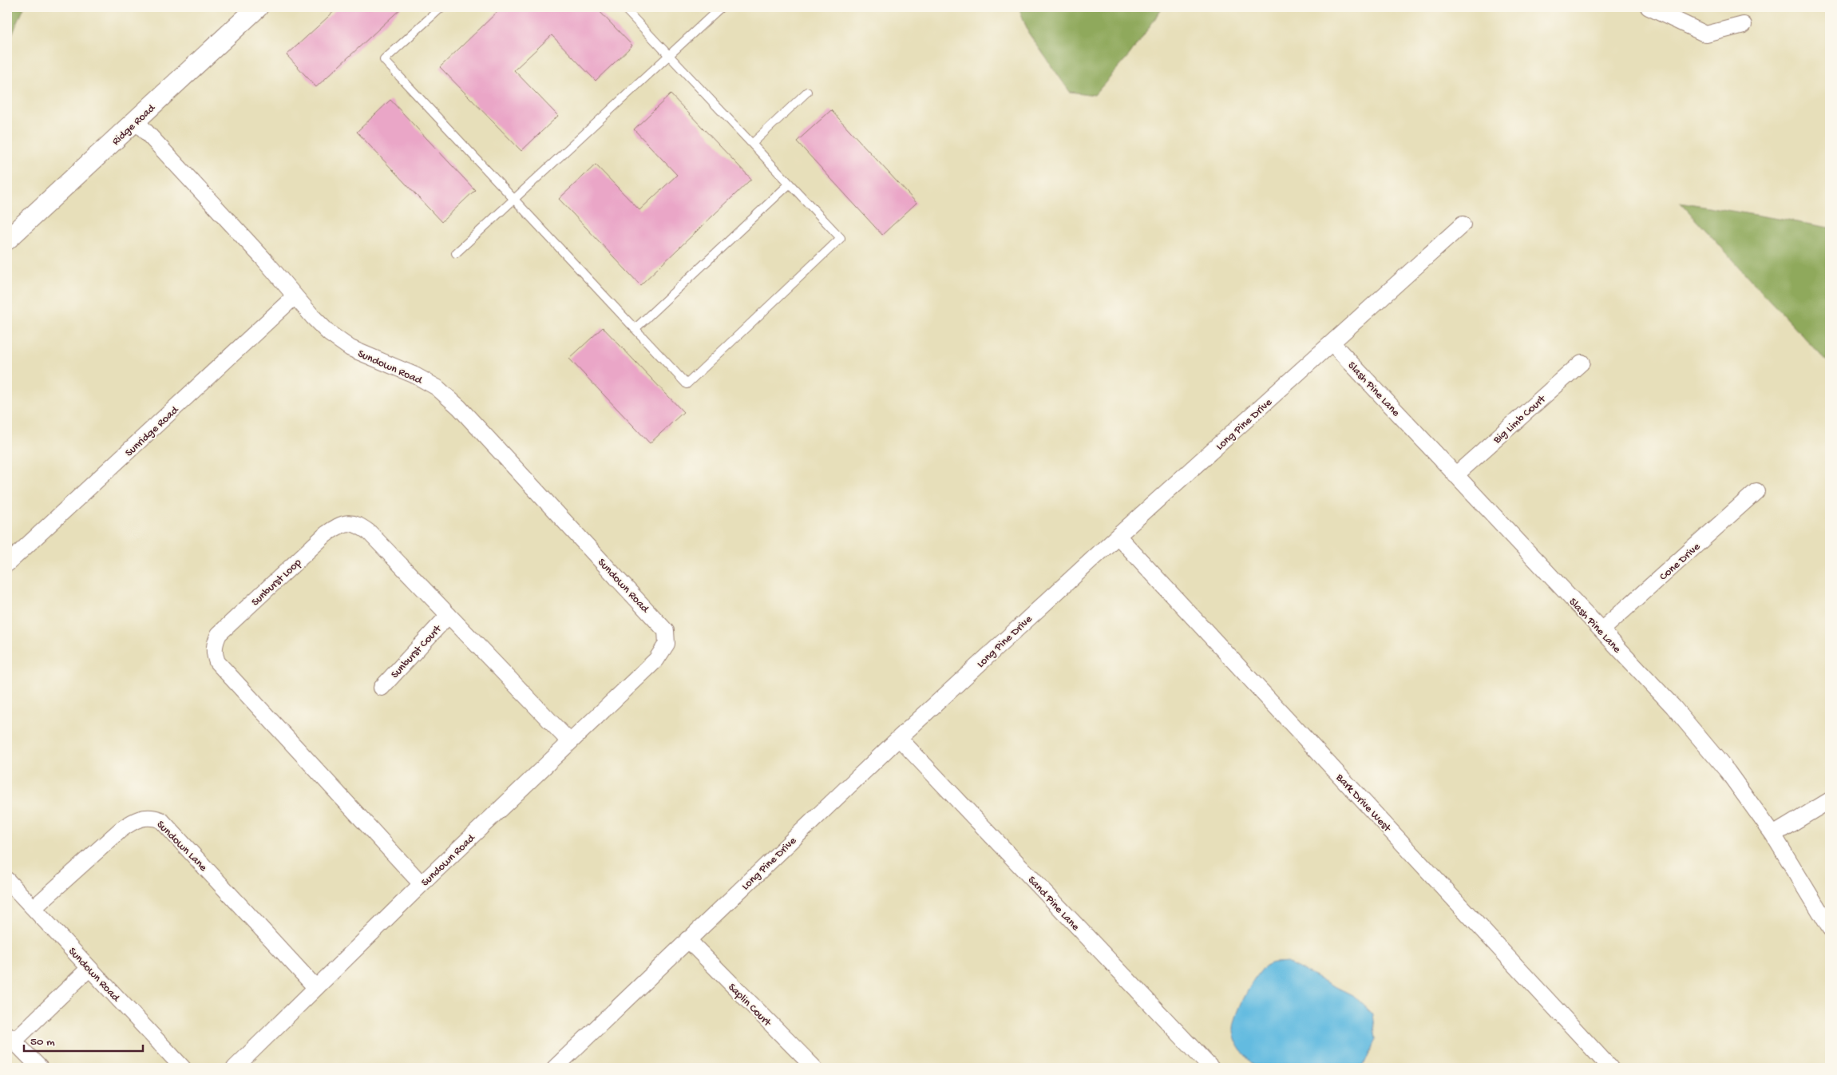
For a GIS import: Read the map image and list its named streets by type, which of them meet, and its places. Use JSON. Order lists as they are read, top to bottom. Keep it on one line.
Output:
{"streets":{"street":["Ridge Road","Sundown Road","Slash Pine Lane","Big Limb Court","Long Pine Drive","Sunridge Road","Cone Drive","Sunburst Loop","Sunburst Court","Bark Drive West","Sundown Lane","Sand Pine Lane","Saplin Court"]},"crossings":[["Ridge Road","Sundown Road"],["Sundown Road","Sunridge Road"],["Sundown Road","Sunburst Loop"],["Sundown Road","Sundown Lane"],["Slash Pine Lane","Big Limb Court"],["Slash Pine Lane","Long Pine Drive"],["Slash Pine Lane","Cone Drive"],["Long Pine Drive","Bark Drive West"],["Long Pine Drive","Sand Pine Lane"],["Long Pine Drive","Saplin Court"],["Sunburst Loop","Sunburst Court"]],"scale_bar":"50 m"}
